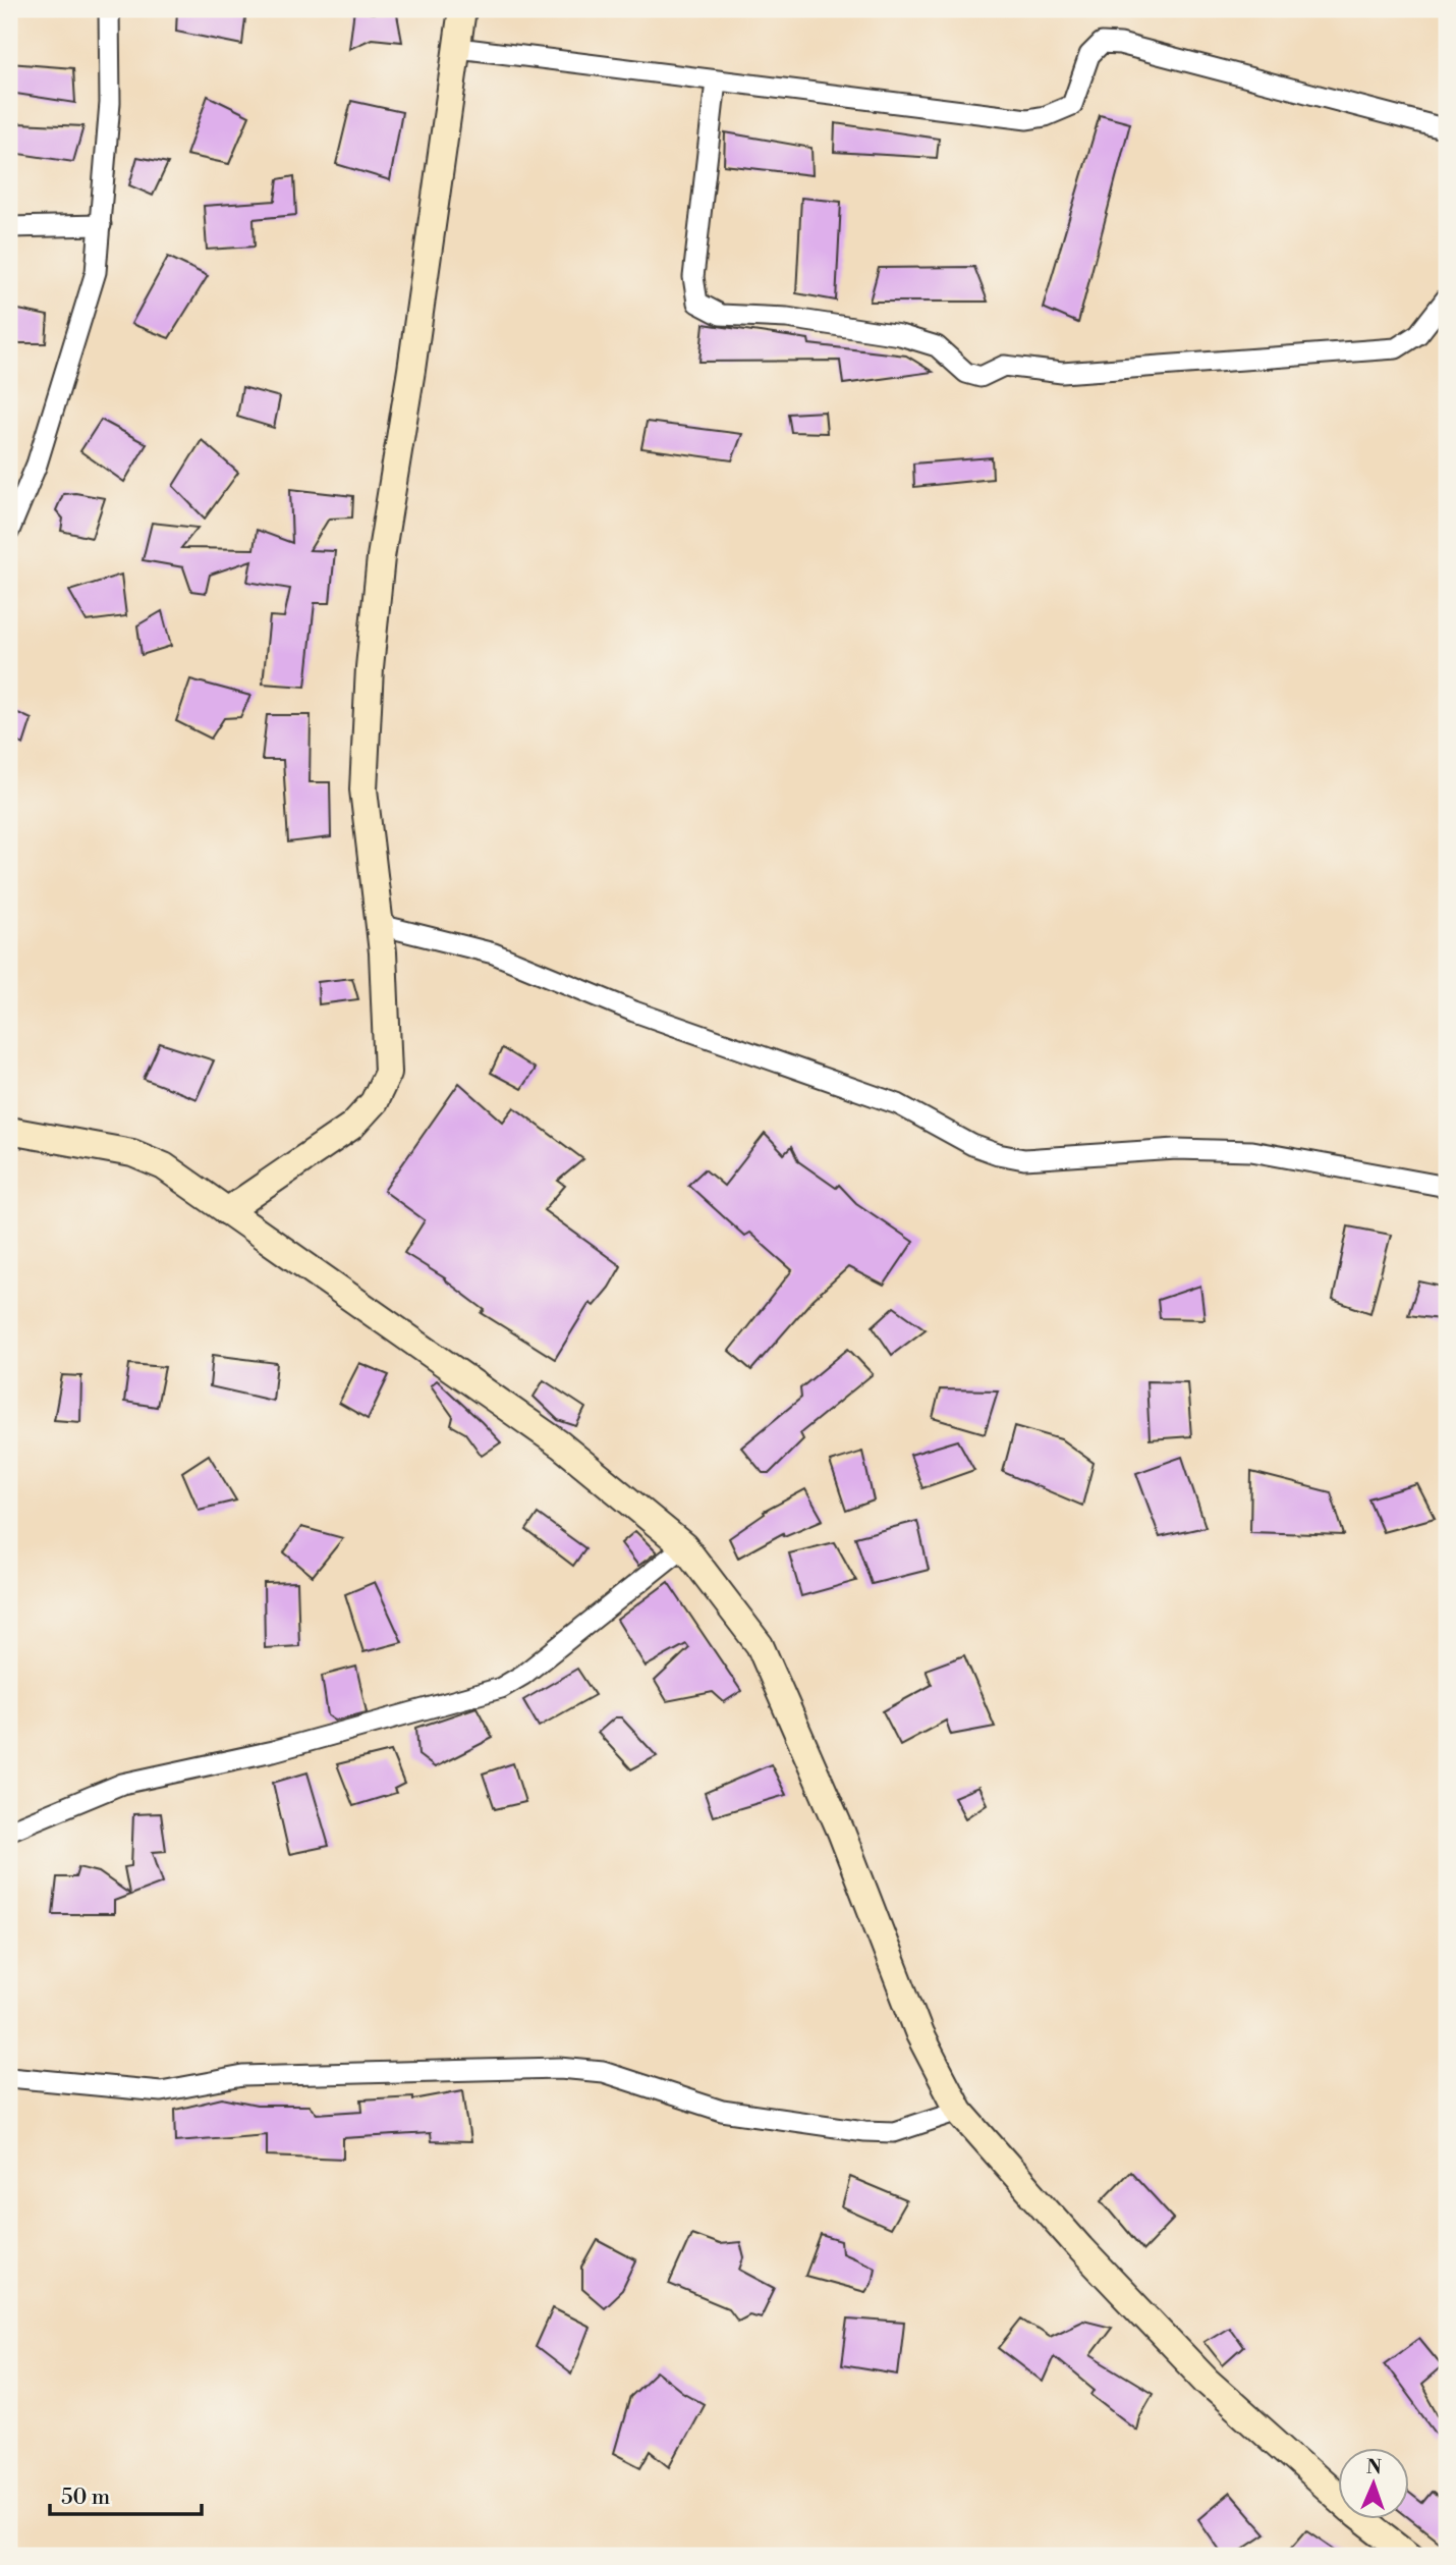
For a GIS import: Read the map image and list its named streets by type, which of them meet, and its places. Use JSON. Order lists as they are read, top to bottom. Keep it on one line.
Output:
{"scale_bar":"50 m","north":"top"}
